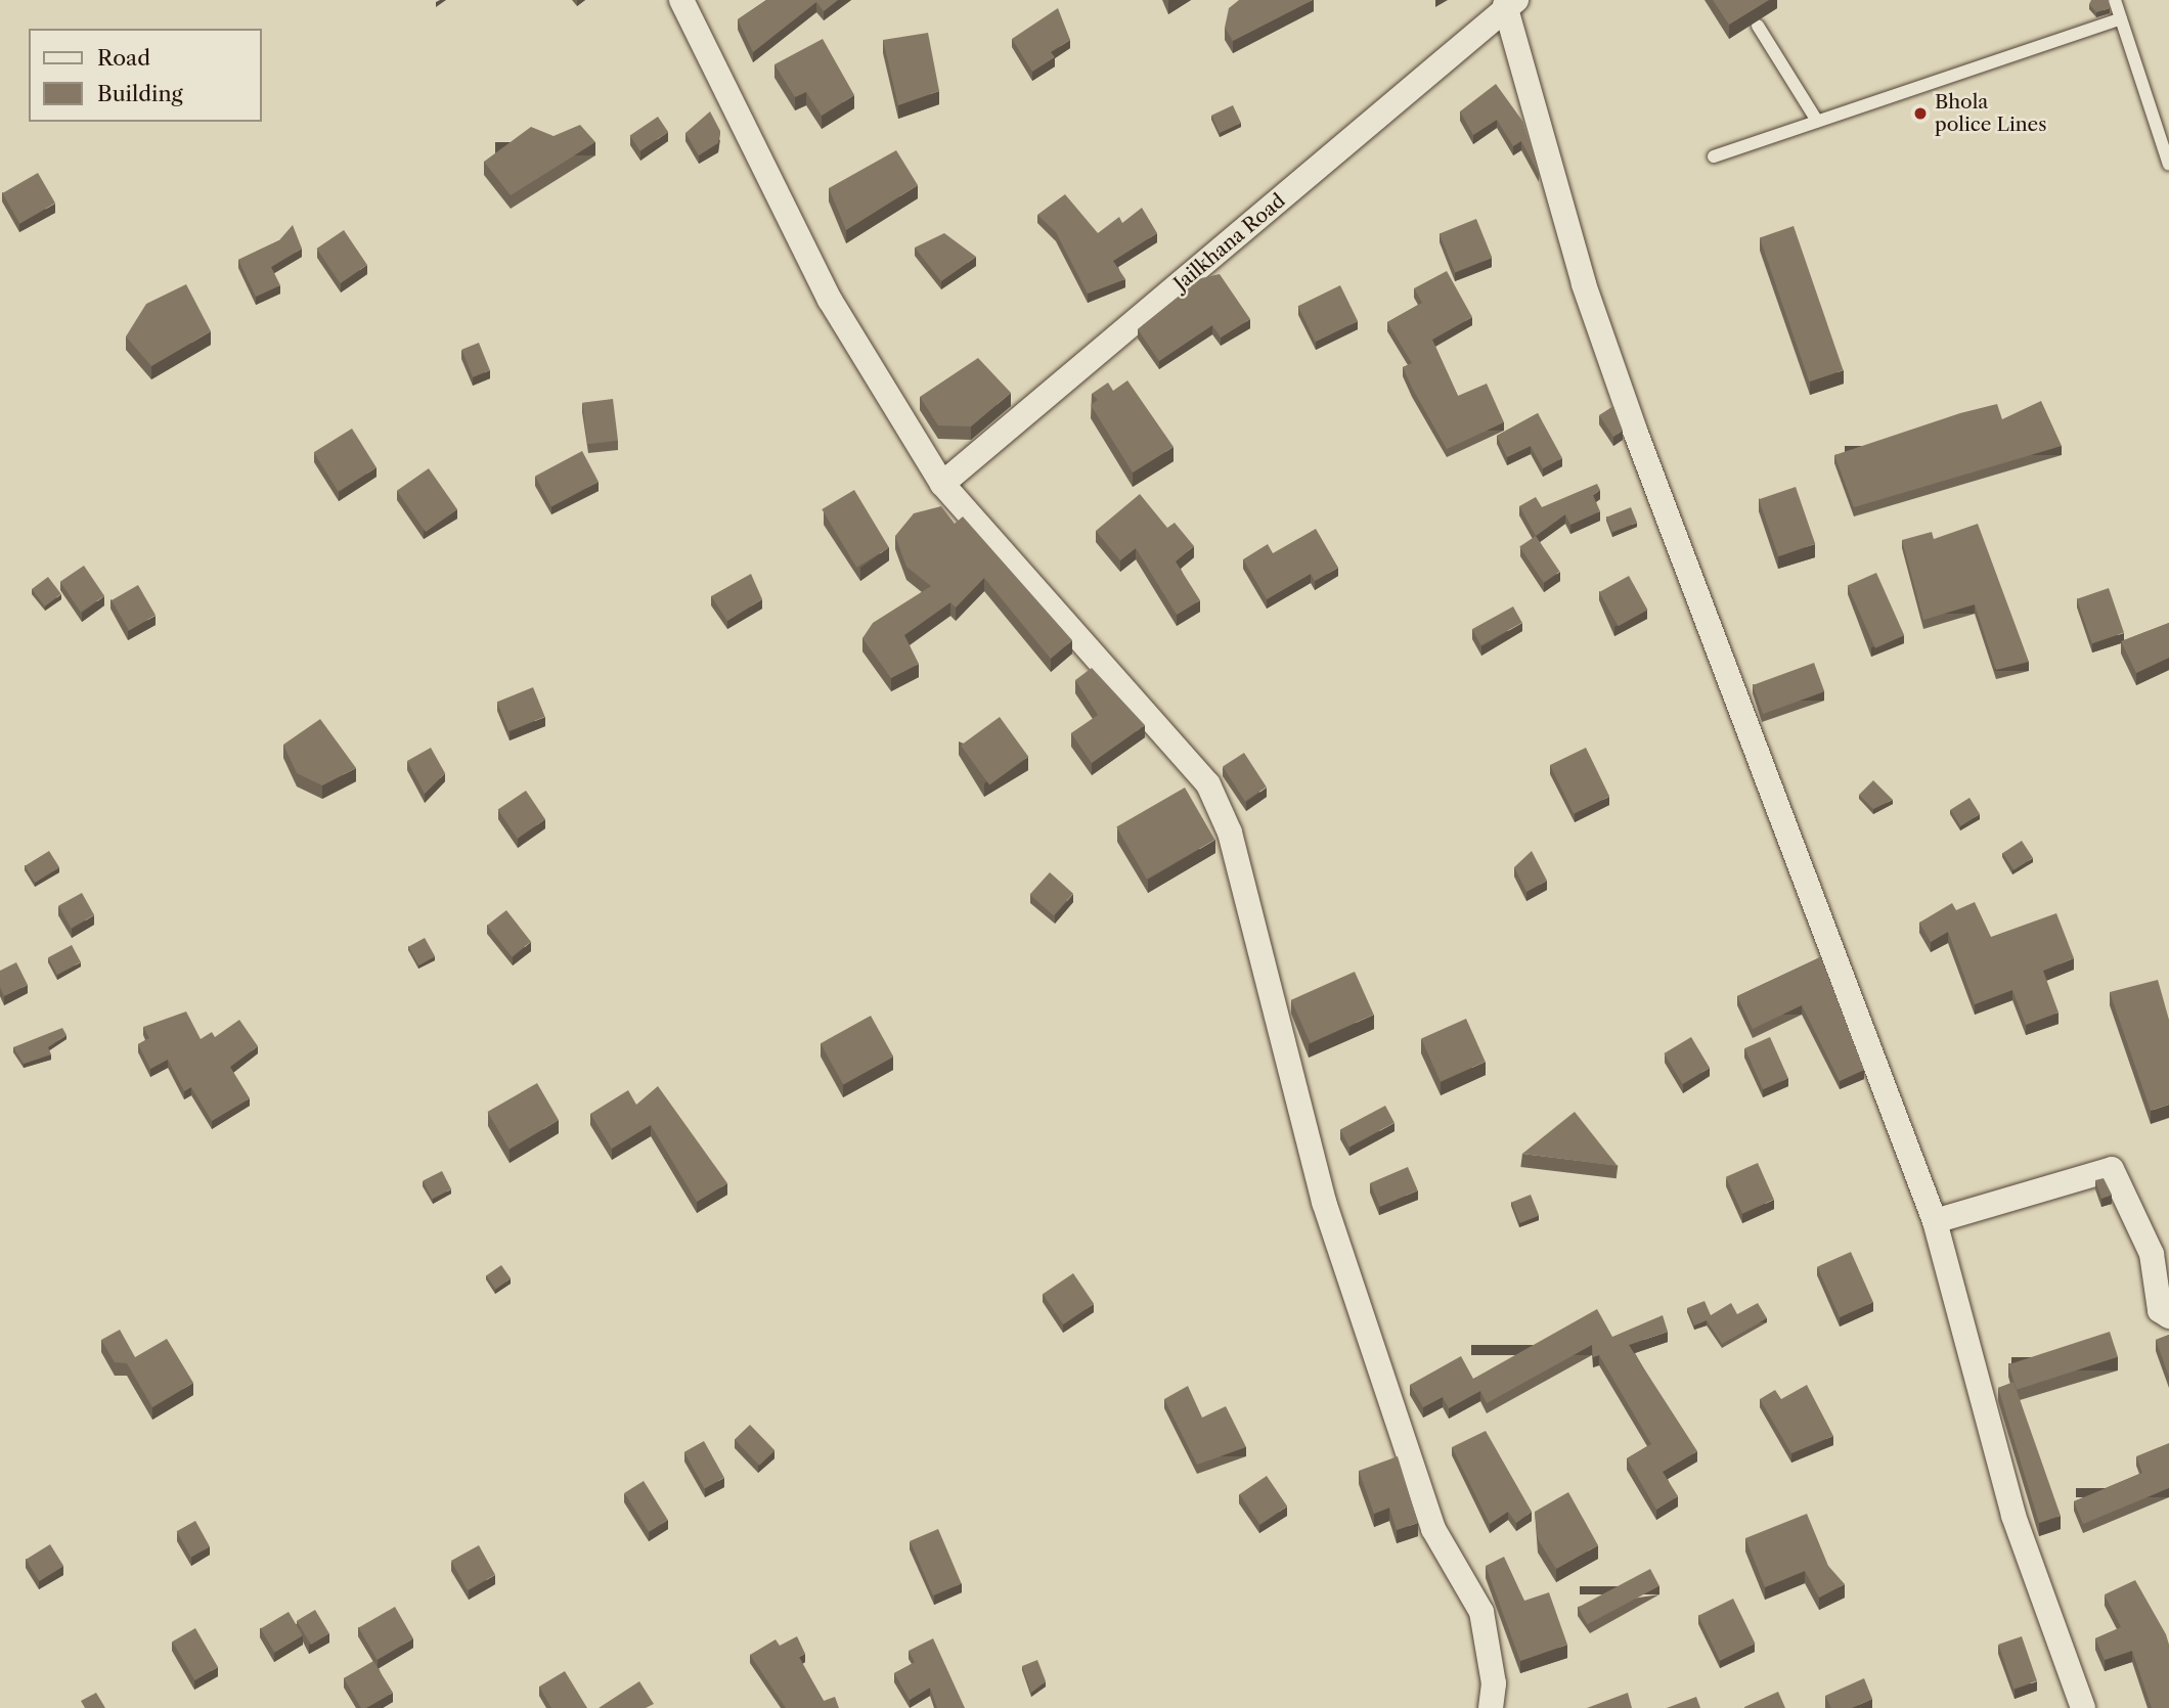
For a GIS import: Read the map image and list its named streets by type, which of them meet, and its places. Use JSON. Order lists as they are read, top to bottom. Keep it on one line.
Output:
{"streets":{"street":["Jailkhana Road"]},"places":["Bhola police Lines"],"legend":["Road","Building"]}
